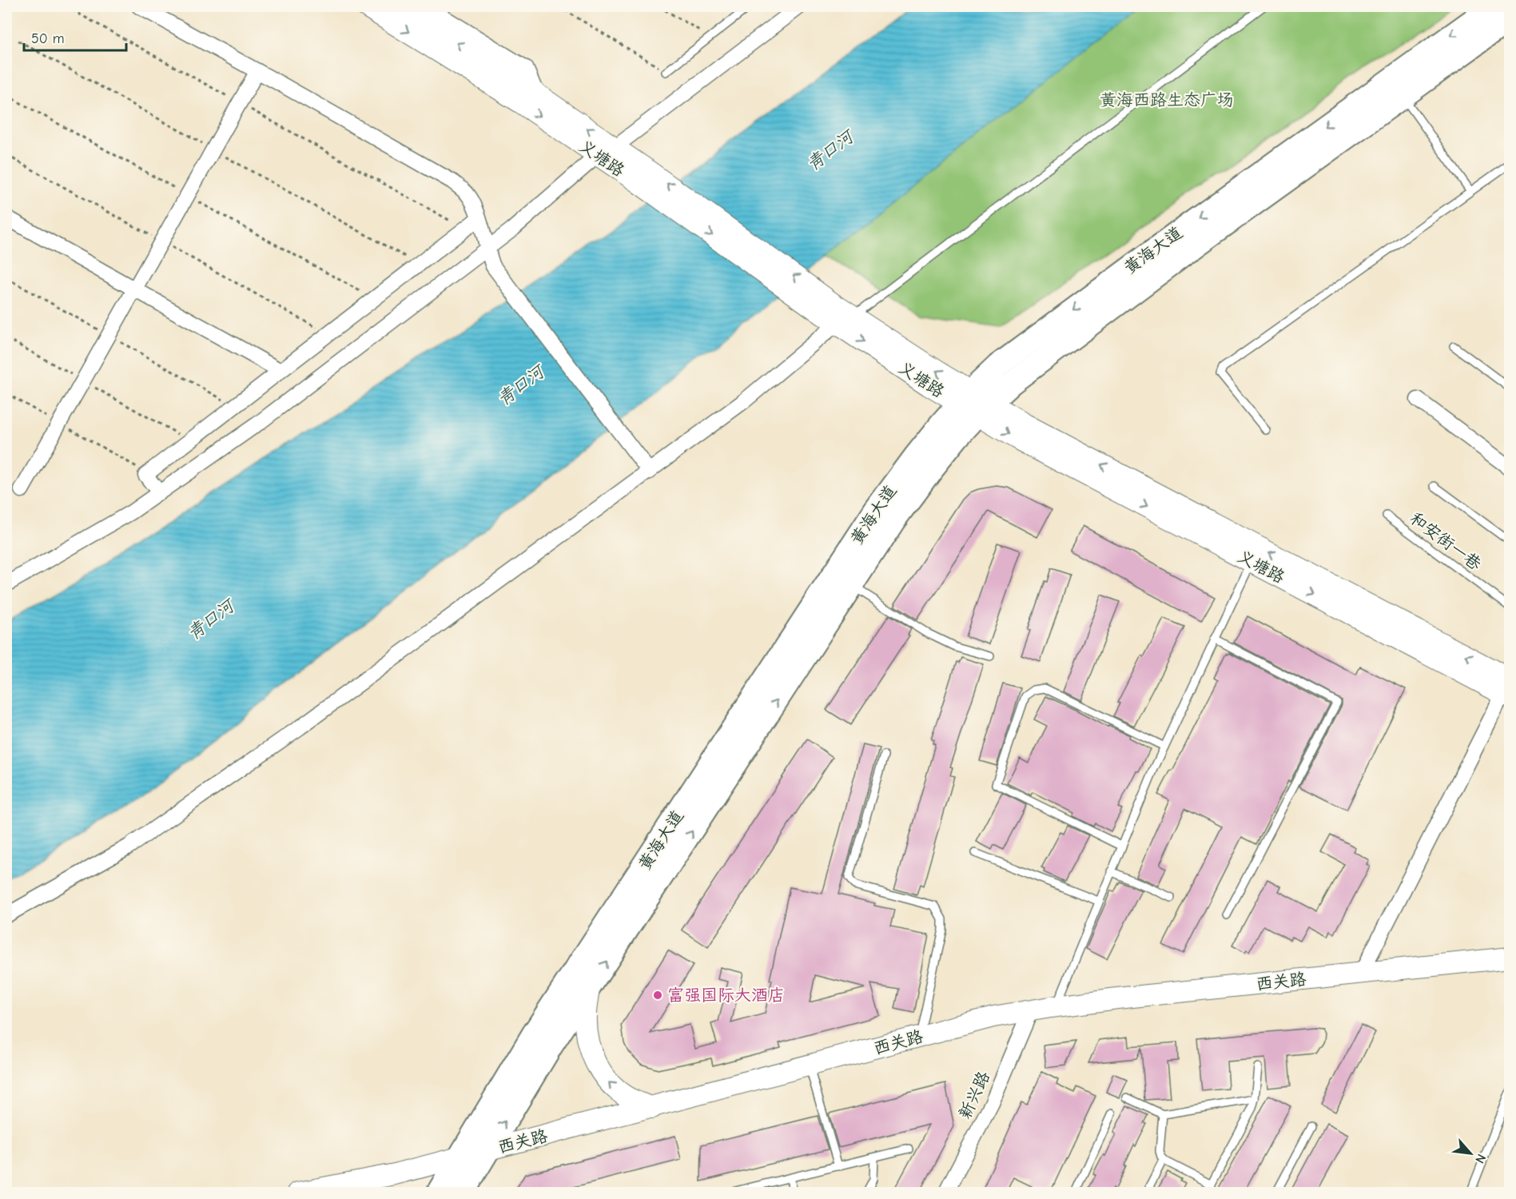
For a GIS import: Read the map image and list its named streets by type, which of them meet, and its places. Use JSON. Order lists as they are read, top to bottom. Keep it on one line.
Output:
{"streets":{"main road":["义塘路","黄海大道","西关路"],"street":["新兴路"],"lane":["和安街一巷"]},"crossings":[["义塘路","黄海大道"],["黄海大道","西关路"],["西关路","新兴路"]],"water":["青口河"],"parks":["黄海西路生态广场"],"places":["富强国际大酒店"],"scale_bar":"50 m","north":"bottom right"}
